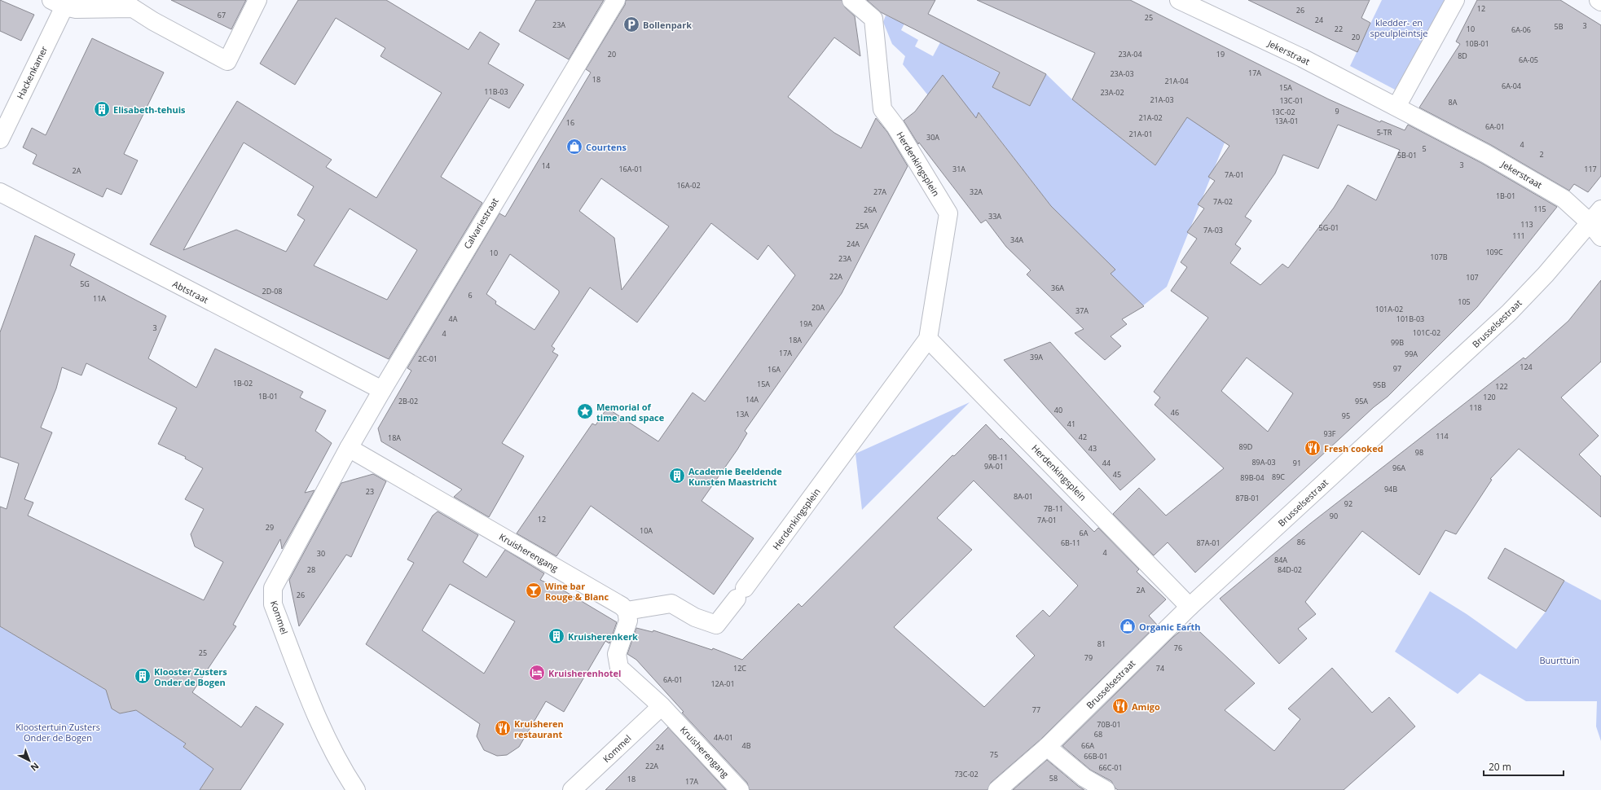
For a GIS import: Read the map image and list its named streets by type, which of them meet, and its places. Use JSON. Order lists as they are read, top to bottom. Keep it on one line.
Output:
{"streets":{"street":["Jekerstraat","Hackenkamer","Herdenkingsplein","Calvariestraat","Abtstraat","Brusselsestraat","Kruisherengang","Kommel"]},"crossings":[["Jekerstraat","Brusselsestraat"],["Herdenkingsplein","Brusselsestraat"],["Herdenkingsplein","Kruisherengang"],["Calvariestraat","Abtstraat"],["Calvariestraat","Kruisherengang"],["Calvariestraat","Kommel"],["Kruisherengang","Kommel"]],"parks":["kledder- en speulpleintsje","Buurttuin","Kloostertuin Zusters Onder de Bogen"],"places":{"parking":["Bollenpark"],"building":["Elisabeth-tehuis","Academie Beeldende Kunsten Maastricht","Kruisherenkerk","Klooster Zusters Onder de Bogen"],"shop":["Courtens","Organic Earth"],"place":["Memorial of time and space"],"restaurant":["Fresh cooked","Amigo","Kruisheren restaurant"],"bar":["Wine bar Rouge & Blanc"],"hotel":["Kruisherenhotel"]},"house_numbers":["12","26","67","25","24","23A","3","5B","22","10","6A-06","20","10B-01","20","23A-04","19","8D","6A-05","17A","23A-03","18","21A-04","6A-04","15A","11B-03","23A-02","21A-03","13C-01","8A","9","13C-02","21A-02","13A-01","16","6A-01","5-TR","21A-01","30A","4","5","2","5B-01","3","14","16A-01","31A","117","2A","7A-01","16A-02","27A","32A","1B-01","7A-02","115","26A","33A","113","25A","5G-01","7A-03","111","34A","24A","109C","10","107B","23A","22A","107","5G","36A","2D-08","6","11A","105","20A","101A-02","37A","4A","101B-03","19A","3","101C-02","4","18A","99B","17A","99A","39A","2C-01","124","97","16A","1B-02","15A","95B","122","1B-01","120","14A","2B-02","95A","118","40","46","13A","95","41","93F","114","42","18A","89D","43","98","9B-11","89A-03","44","91","9A-01","96A","45","89C","89B-04","94B","23","8A-01","87B-01","92","7B-11","90","12","7A-01","29","10A","6A","86","6B-11","87A-01","4","30","84A","28","84D-02","2A","26","81","76","25","79","12C","74","6A-01","12A-01","77","70B-01","68","4A-01","4B","66A","24","75","66B-01","22A","66C-01","73C-02","58","18","17A"],"scale_bar":"20 m","north":"bottom right"}
